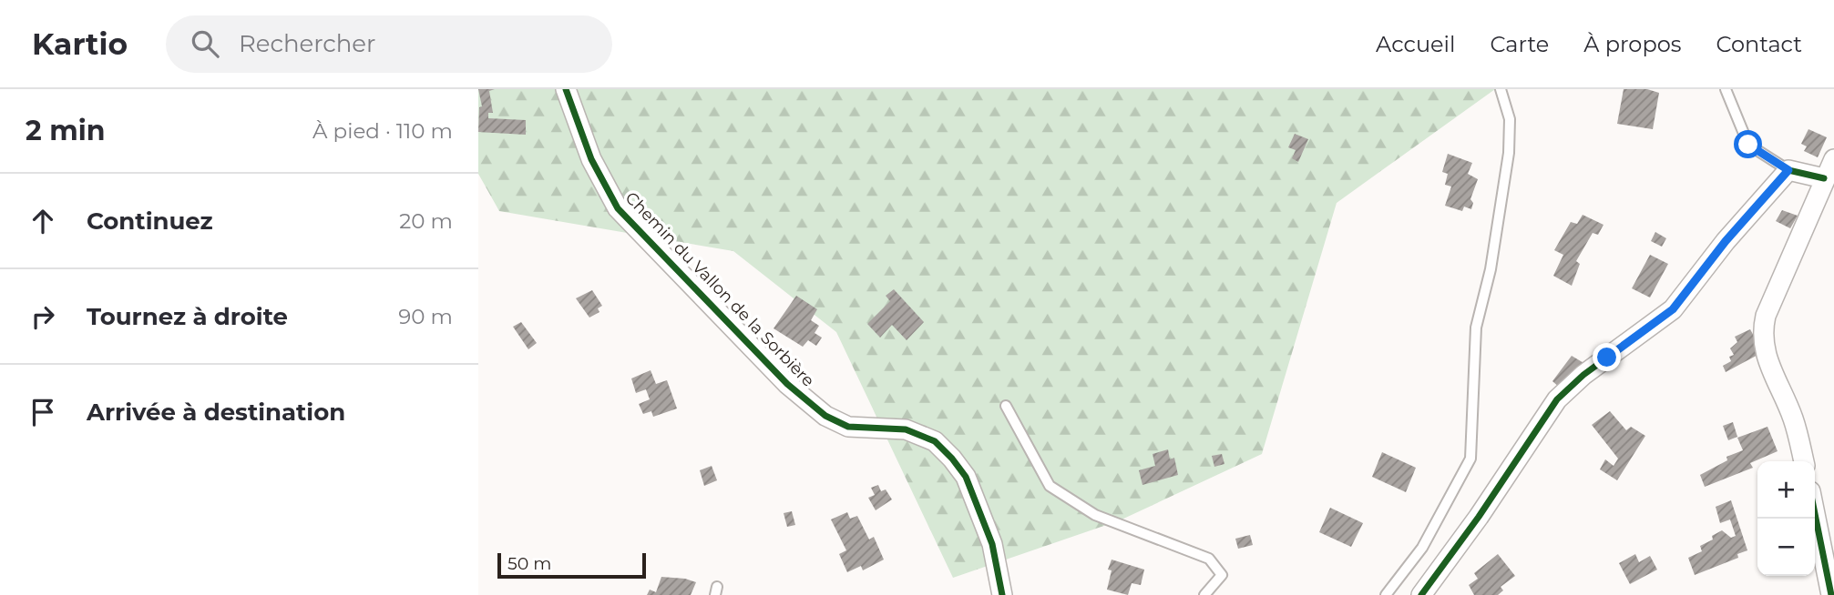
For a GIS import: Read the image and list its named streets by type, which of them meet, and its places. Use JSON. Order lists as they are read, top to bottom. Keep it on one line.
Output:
{"streets":{"street":["Chemin du Vallon de la Sorbière"]},"scale_bar":"50 m","page":{"header":"Kartio","search":"Rechercher","nav":["Accueil","Carte","À propos","Contact"],"heading":["2 min","À pied · 110 m"],"list":[["Continuez","20 m"],["Tournez à droite","90 m"],"Arrivée à destination"],"map_buttons":["+","−"],"scale":"50 m"}}
